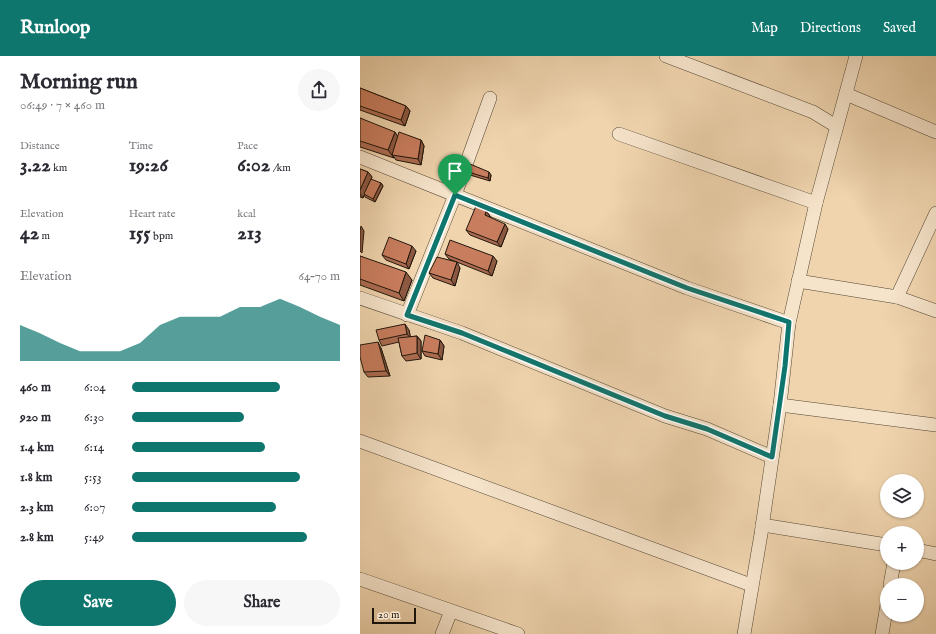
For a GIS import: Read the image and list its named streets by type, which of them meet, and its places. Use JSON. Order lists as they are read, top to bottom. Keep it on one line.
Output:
{"scale_bar":"20 m","page":{"header":"Runloop","nav":["Map","Directions","Saved"],"heading":["Morning run","06:49 · 7 × 460 m"],"stats":[["Distance","3.22 km"],["Time","19:26"],["Pace","6:02 /km"],["Elevation","42 m"],["Heart rate","155 bpm"],["kcal","213"]],"chart":["Elevation","64–70 m"],"list":[{"name":"460 m","note":"6:04"},{"name":"920 m","note":"6:30"},{"name":"1.4 km","note":"6:14"},{"name":"1.8 km","note":"5:53"},{"name":"2.3 km","note":"6:07"},{"name":"2.8 km","note":"5:49"}],"map_buttons":["+","−"],"buttons":["Save","Share"],"scale":"20 m"}}
